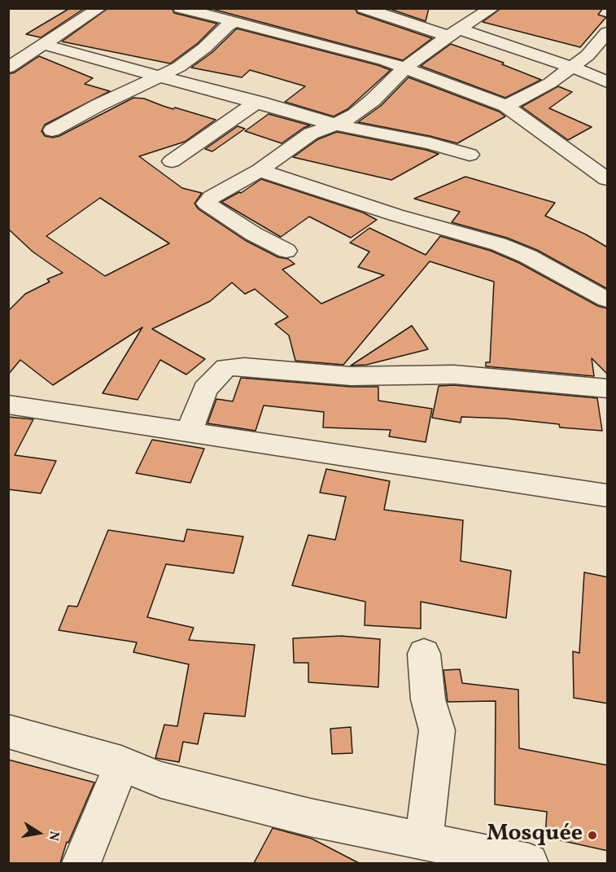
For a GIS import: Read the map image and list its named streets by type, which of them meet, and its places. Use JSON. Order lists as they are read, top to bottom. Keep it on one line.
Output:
{"places":["Mosquée"],"north":"right"}
